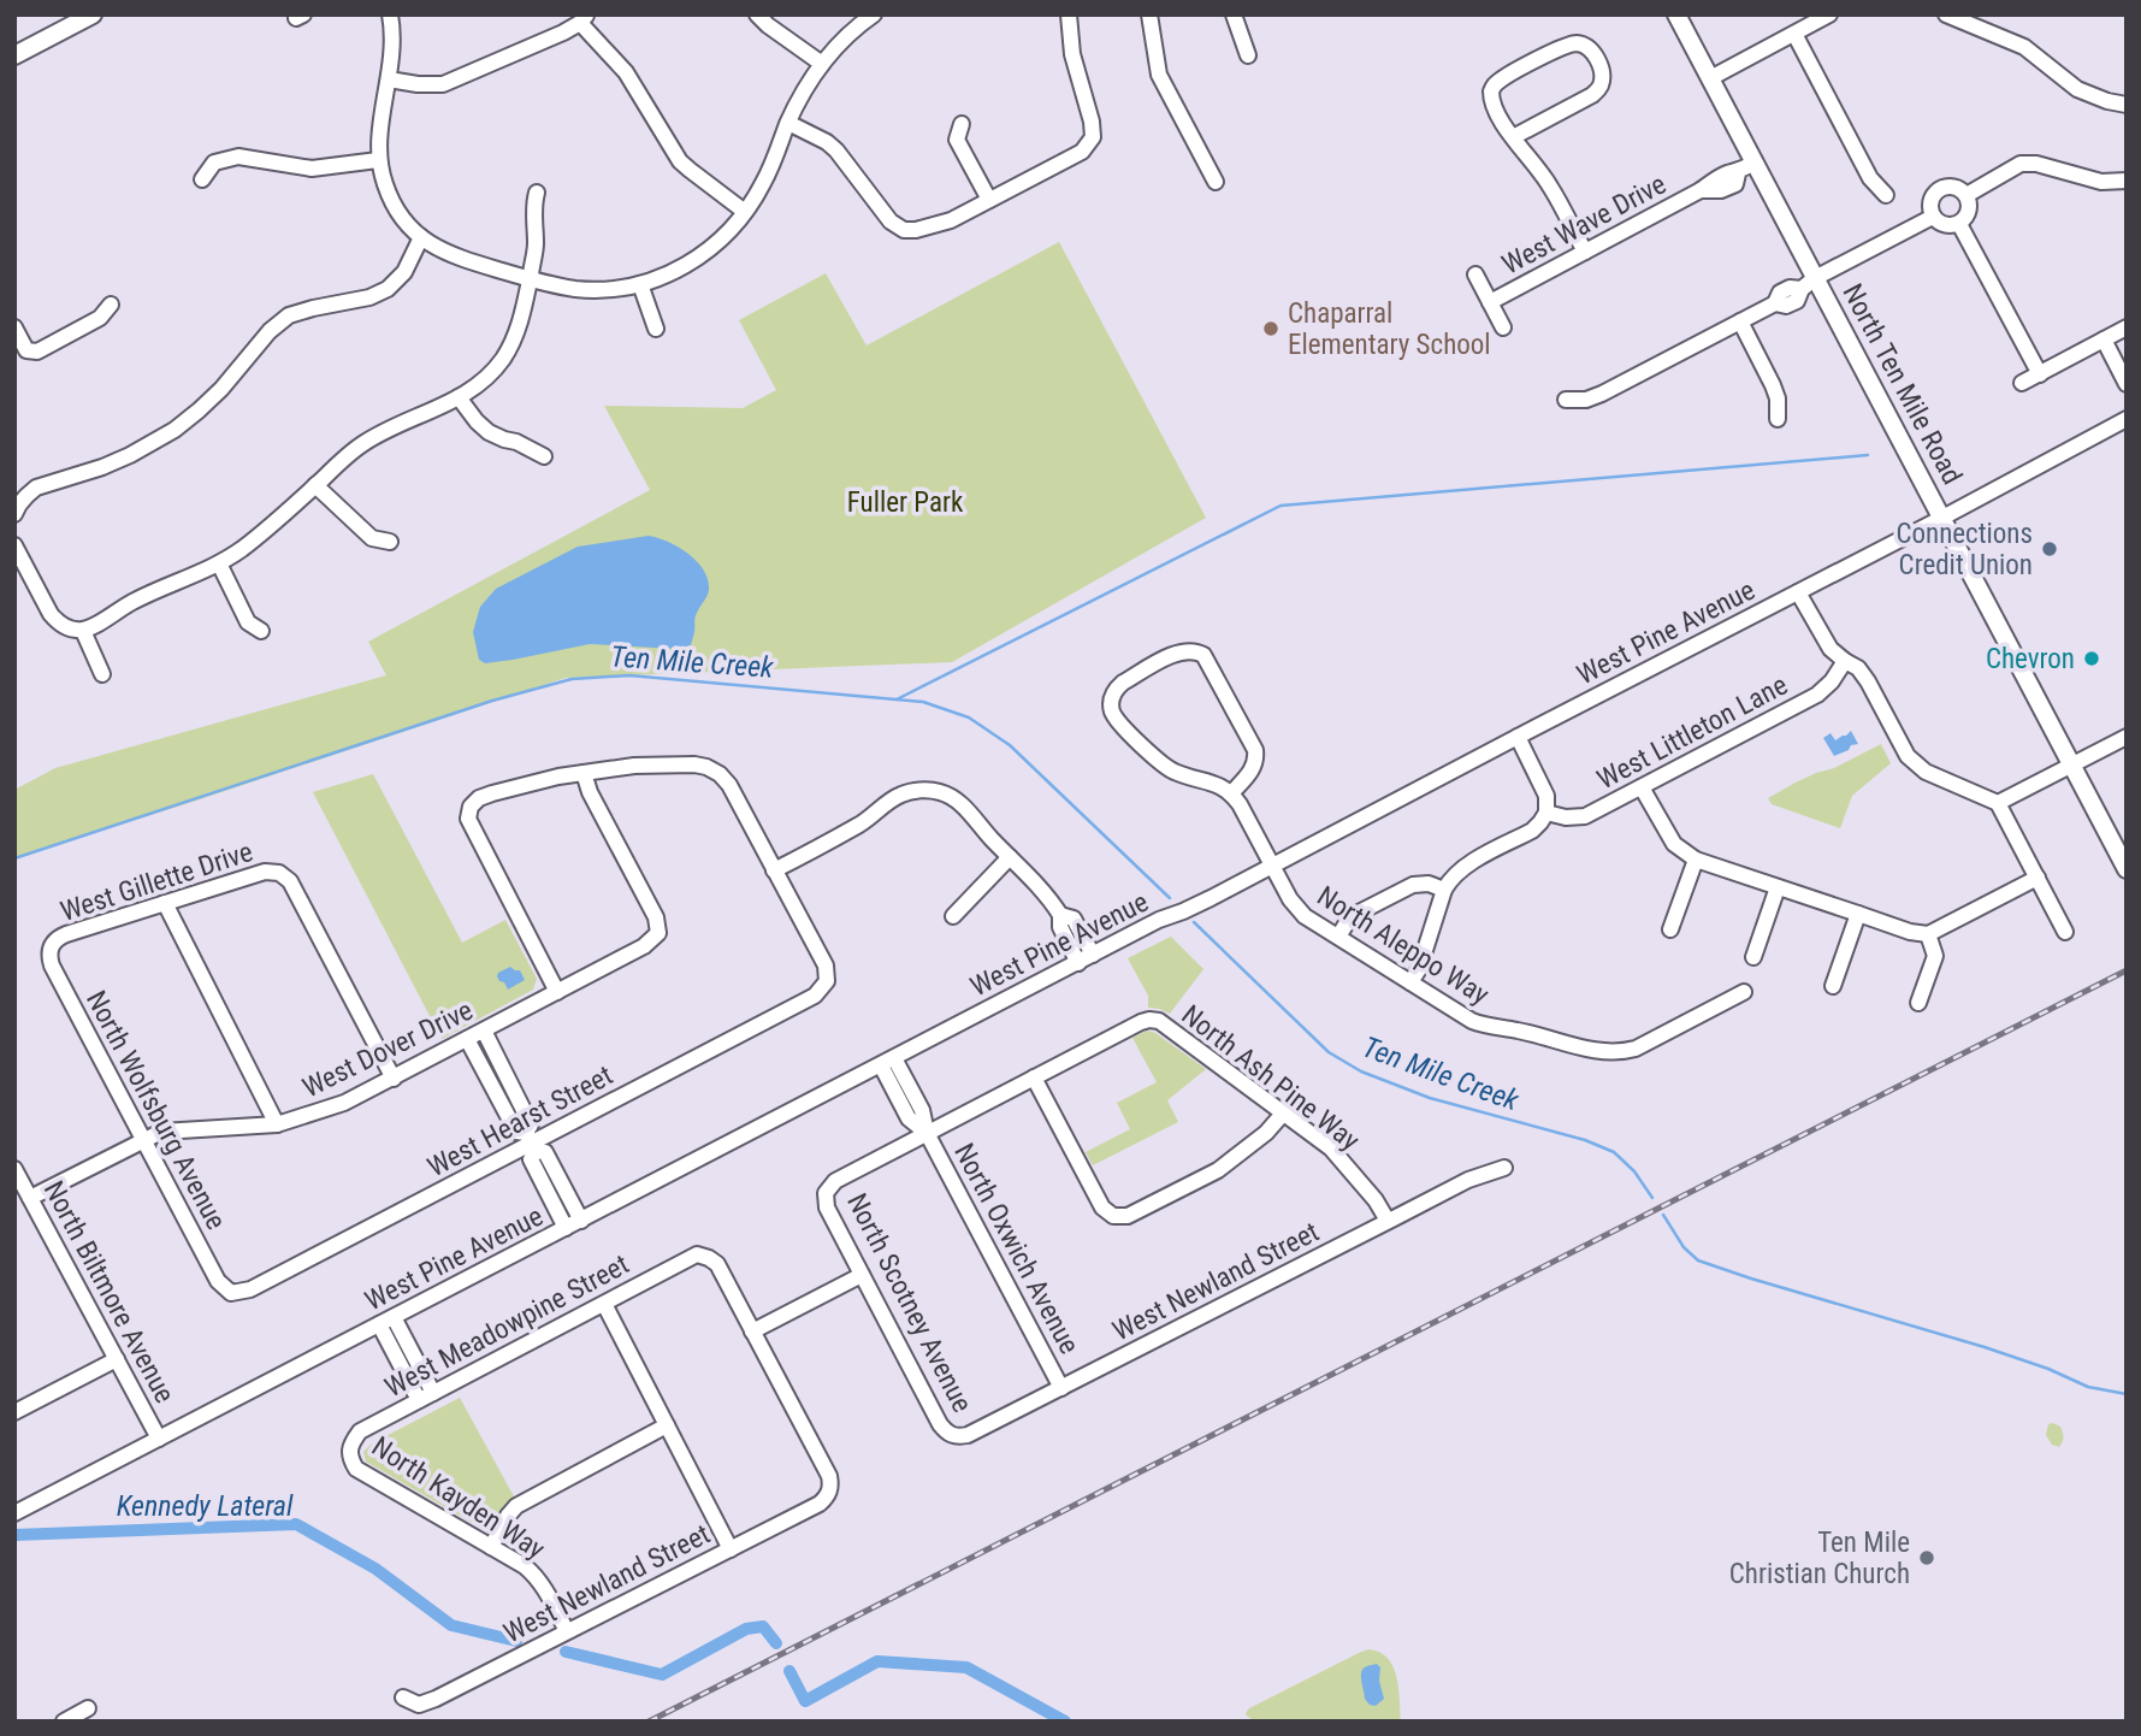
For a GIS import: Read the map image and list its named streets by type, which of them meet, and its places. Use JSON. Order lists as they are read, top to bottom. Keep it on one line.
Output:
{"streets":{"main road":["North Ten Mile Road"],"street":["West Wave Drive","West Pine Avenue","West Littleton Lane","West Gillette Drive","North Aleppo Way","West Dover Drive","North Ash Pine Way","North Wolfsburg Avenue","West Hearst Street","North Oxwich Avenue","West Newland Street","North Biltmore Avenue","North Scotney Avenue","West Meadowpine Street","North Kayden Way"]},"crossings":[["West Wave Drive","North Ten Mile Road"],["North Ten Mile Road","West Pine Avenue"],["West Pine Avenue","North Aleppo Way"],["West Pine Avenue","North Oxwich Avenue"],["West Pine Avenue","North Biltmore Avenue"],["West Gillette Drive","West Dover Drive"],["West Gillette Drive","North Wolfsburg Avenue"],["West Dover Drive","North Wolfsburg Avenue"],["West Dover Drive","North Biltmore Avenue"],["North Ash Pine Way","West Newland Street"],["North Wolfsburg Avenue","West Hearst Street"],["North Oxwich Avenue","West Newland Street"],["North Oxwich Avenue","North Scotney Avenue"],["West Newland Street","North Scotney Avenue"],["West Newland Street","West Meadowpine Street"],["West Newland Street","North Kayden Way"],["West Meadowpine Street","North Kayden Way"]],"water":["Ten Mile Creek","Kennedy Lateral"],"parks":["Fuller Park"],"places":["Chaparral Elementary School","Connections Credit Union","Chevron","Ten Mile Christian Church"]}
